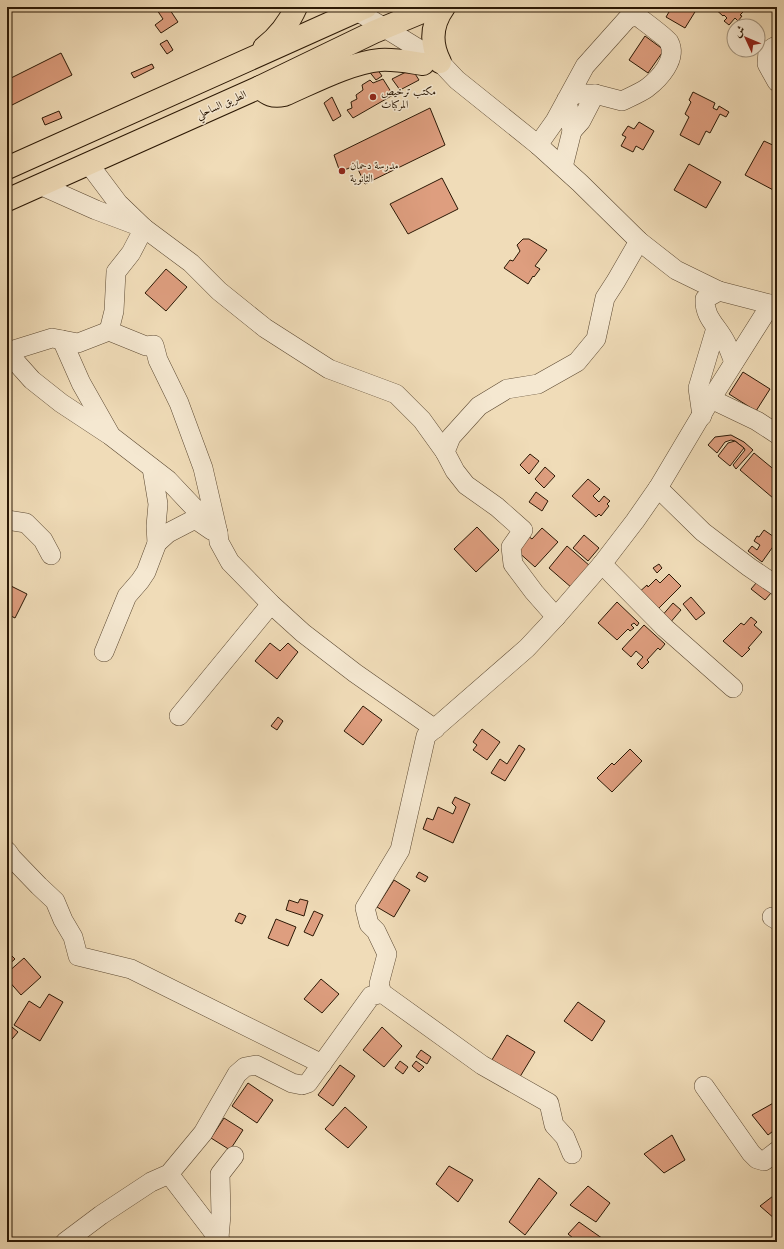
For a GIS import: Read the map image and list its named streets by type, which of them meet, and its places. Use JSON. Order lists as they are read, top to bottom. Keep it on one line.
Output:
{"streets":{"highway":["الطريق الساحلي"]},"places":["مكتب ترخيص المركبات","مدرسة دحمان الثانوية"],"north":"top left"}
